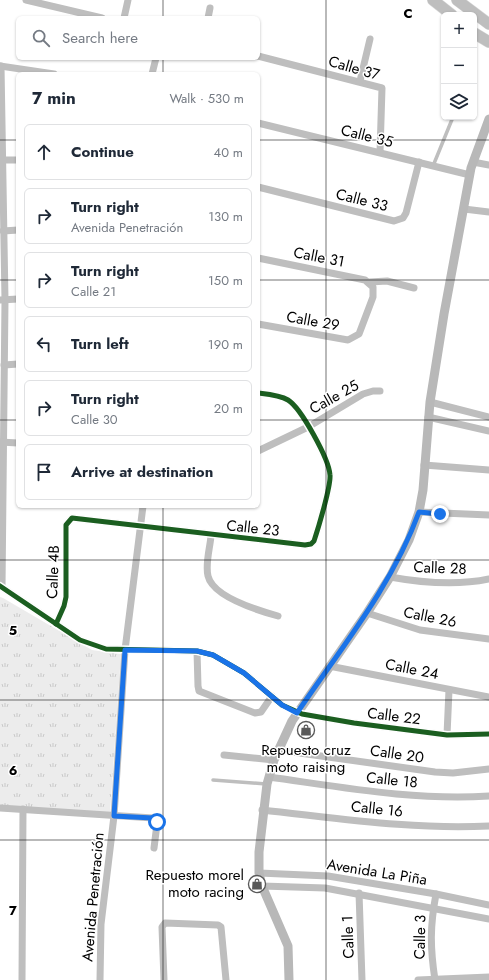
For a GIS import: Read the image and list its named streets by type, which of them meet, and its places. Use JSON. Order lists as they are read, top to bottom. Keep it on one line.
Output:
{"streets":{"street":["Calle 37","Calle 35","Calle 33","Calle 31","Calle 29","Calle 25","Calle 23","Calle 28","Calle 4B","Calle 26","Calle 24","Calle 22","Calle 20","Calle 18","Calle 16","Avenida La Piña","Avenida Penetración","Calle 1","Calle 3"]},"crossings":[["Calle 37","Calle 35"],["Calle 35","Calle 33"],["Calle 31","Calle 29"],["Calle 25","Calle 23"],["Calle 23","Calle 4B"],["Calle 23","Avenida Penetración"],["Calle 4B","Calle 22"],["Calle 22","Avenida Penetración"],["Avenida La Piña","Calle 1"],["Avenida La Piña","Calle 3"]],"places":{"shop":["Repuesto cruz moto raising","Repuesto morel moto racing"]},"page":{"map_buttons":["+","−"],"search":"Search here","heading":["7 min","Walk · 530 m"],"list":[["Continue","40 m"],["Turn right","Avenida Penetración","130 m"],["Turn right","Calle 21","150 m"],["Turn left","190 m"],["Turn right","Calle 30","20 m"],"Arrive at destination"]},"grid":{"columns":["C"],"rows":["5","6","7"]}}
